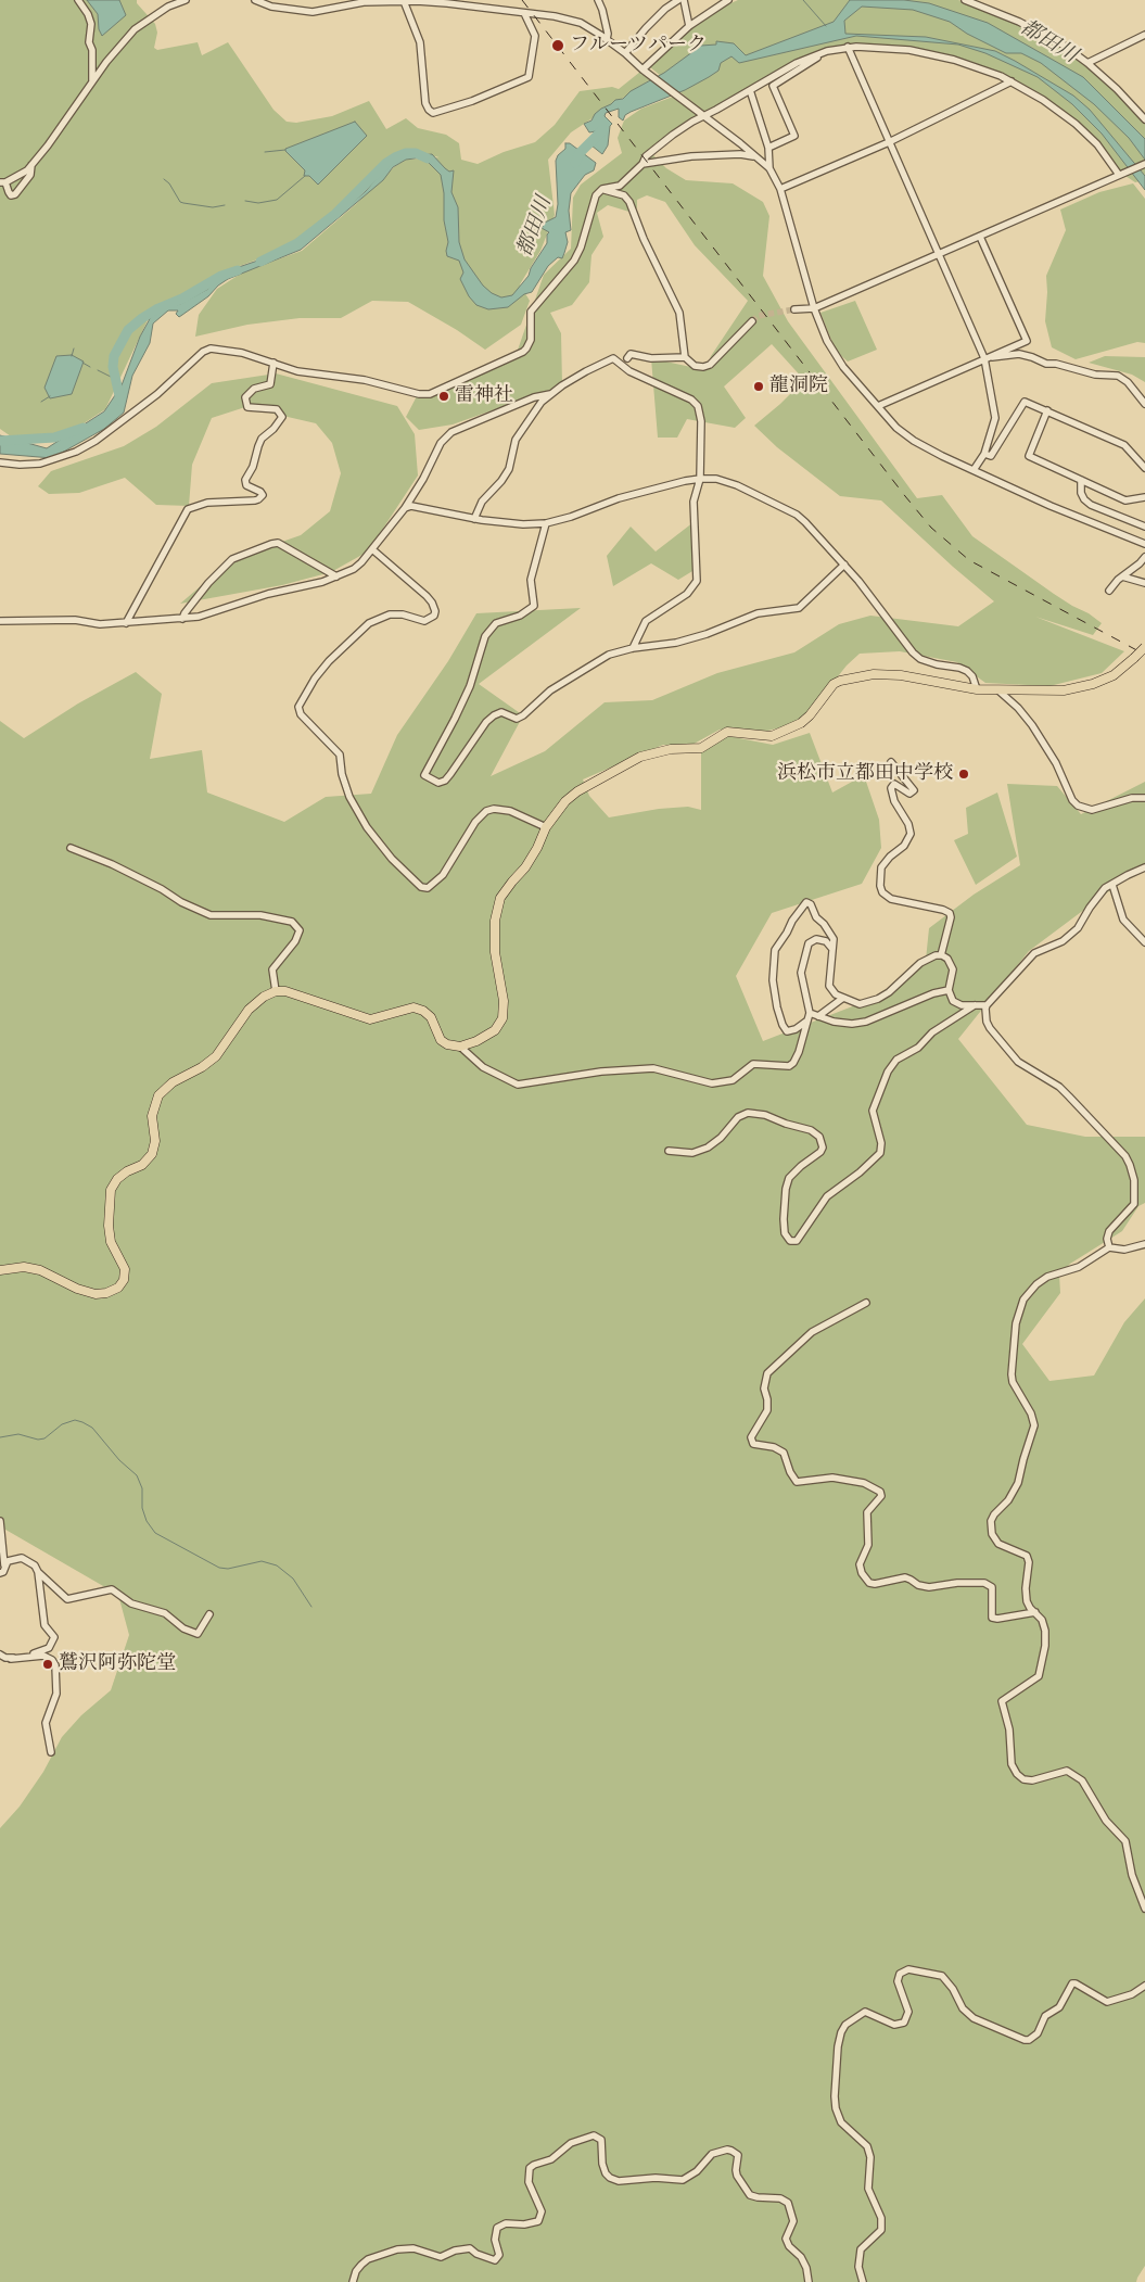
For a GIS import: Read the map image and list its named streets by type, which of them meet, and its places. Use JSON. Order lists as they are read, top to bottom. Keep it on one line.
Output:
{"water":["都田川"],"places":["フルーツパーク","龍洞院","雷神社","浜松市立都田中学校","鷲沢阿弥陀堂"]}
